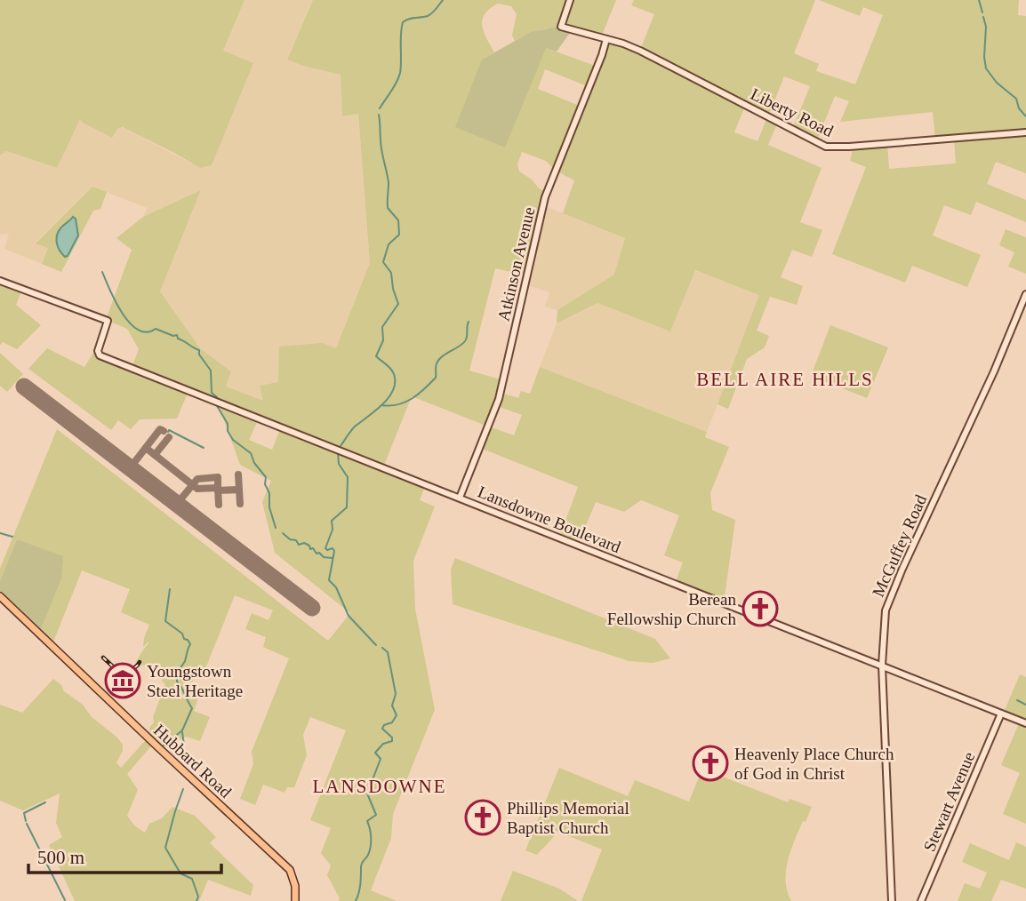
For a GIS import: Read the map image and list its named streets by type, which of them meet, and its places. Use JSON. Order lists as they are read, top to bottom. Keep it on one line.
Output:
{"streets":{"main road":["Hubbard Road"],"street":["Liberty Road","Atkinson Avenue","Lansdowne Boulevard","McGuffey Road","Stewart Avenue"]},"crossings":[["Liberty Road","Atkinson Avenue"],["Atkinson Avenue","Lansdowne Boulevard"],["Lansdowne Boulevard","McGuffey Road"],["Lansdowne Boulevard","Stewart Avenue"]],"districts":["BELL AIRE HILLS","LANSDOWNE"],"places":{"church":["Berean Fellowship Church","Heavenly Place Church of God in Christ","Phillips Memorial Baptist Church"],"museum":["Youngstown Steel Heritage"]},"scale_bar":"500 m"}
